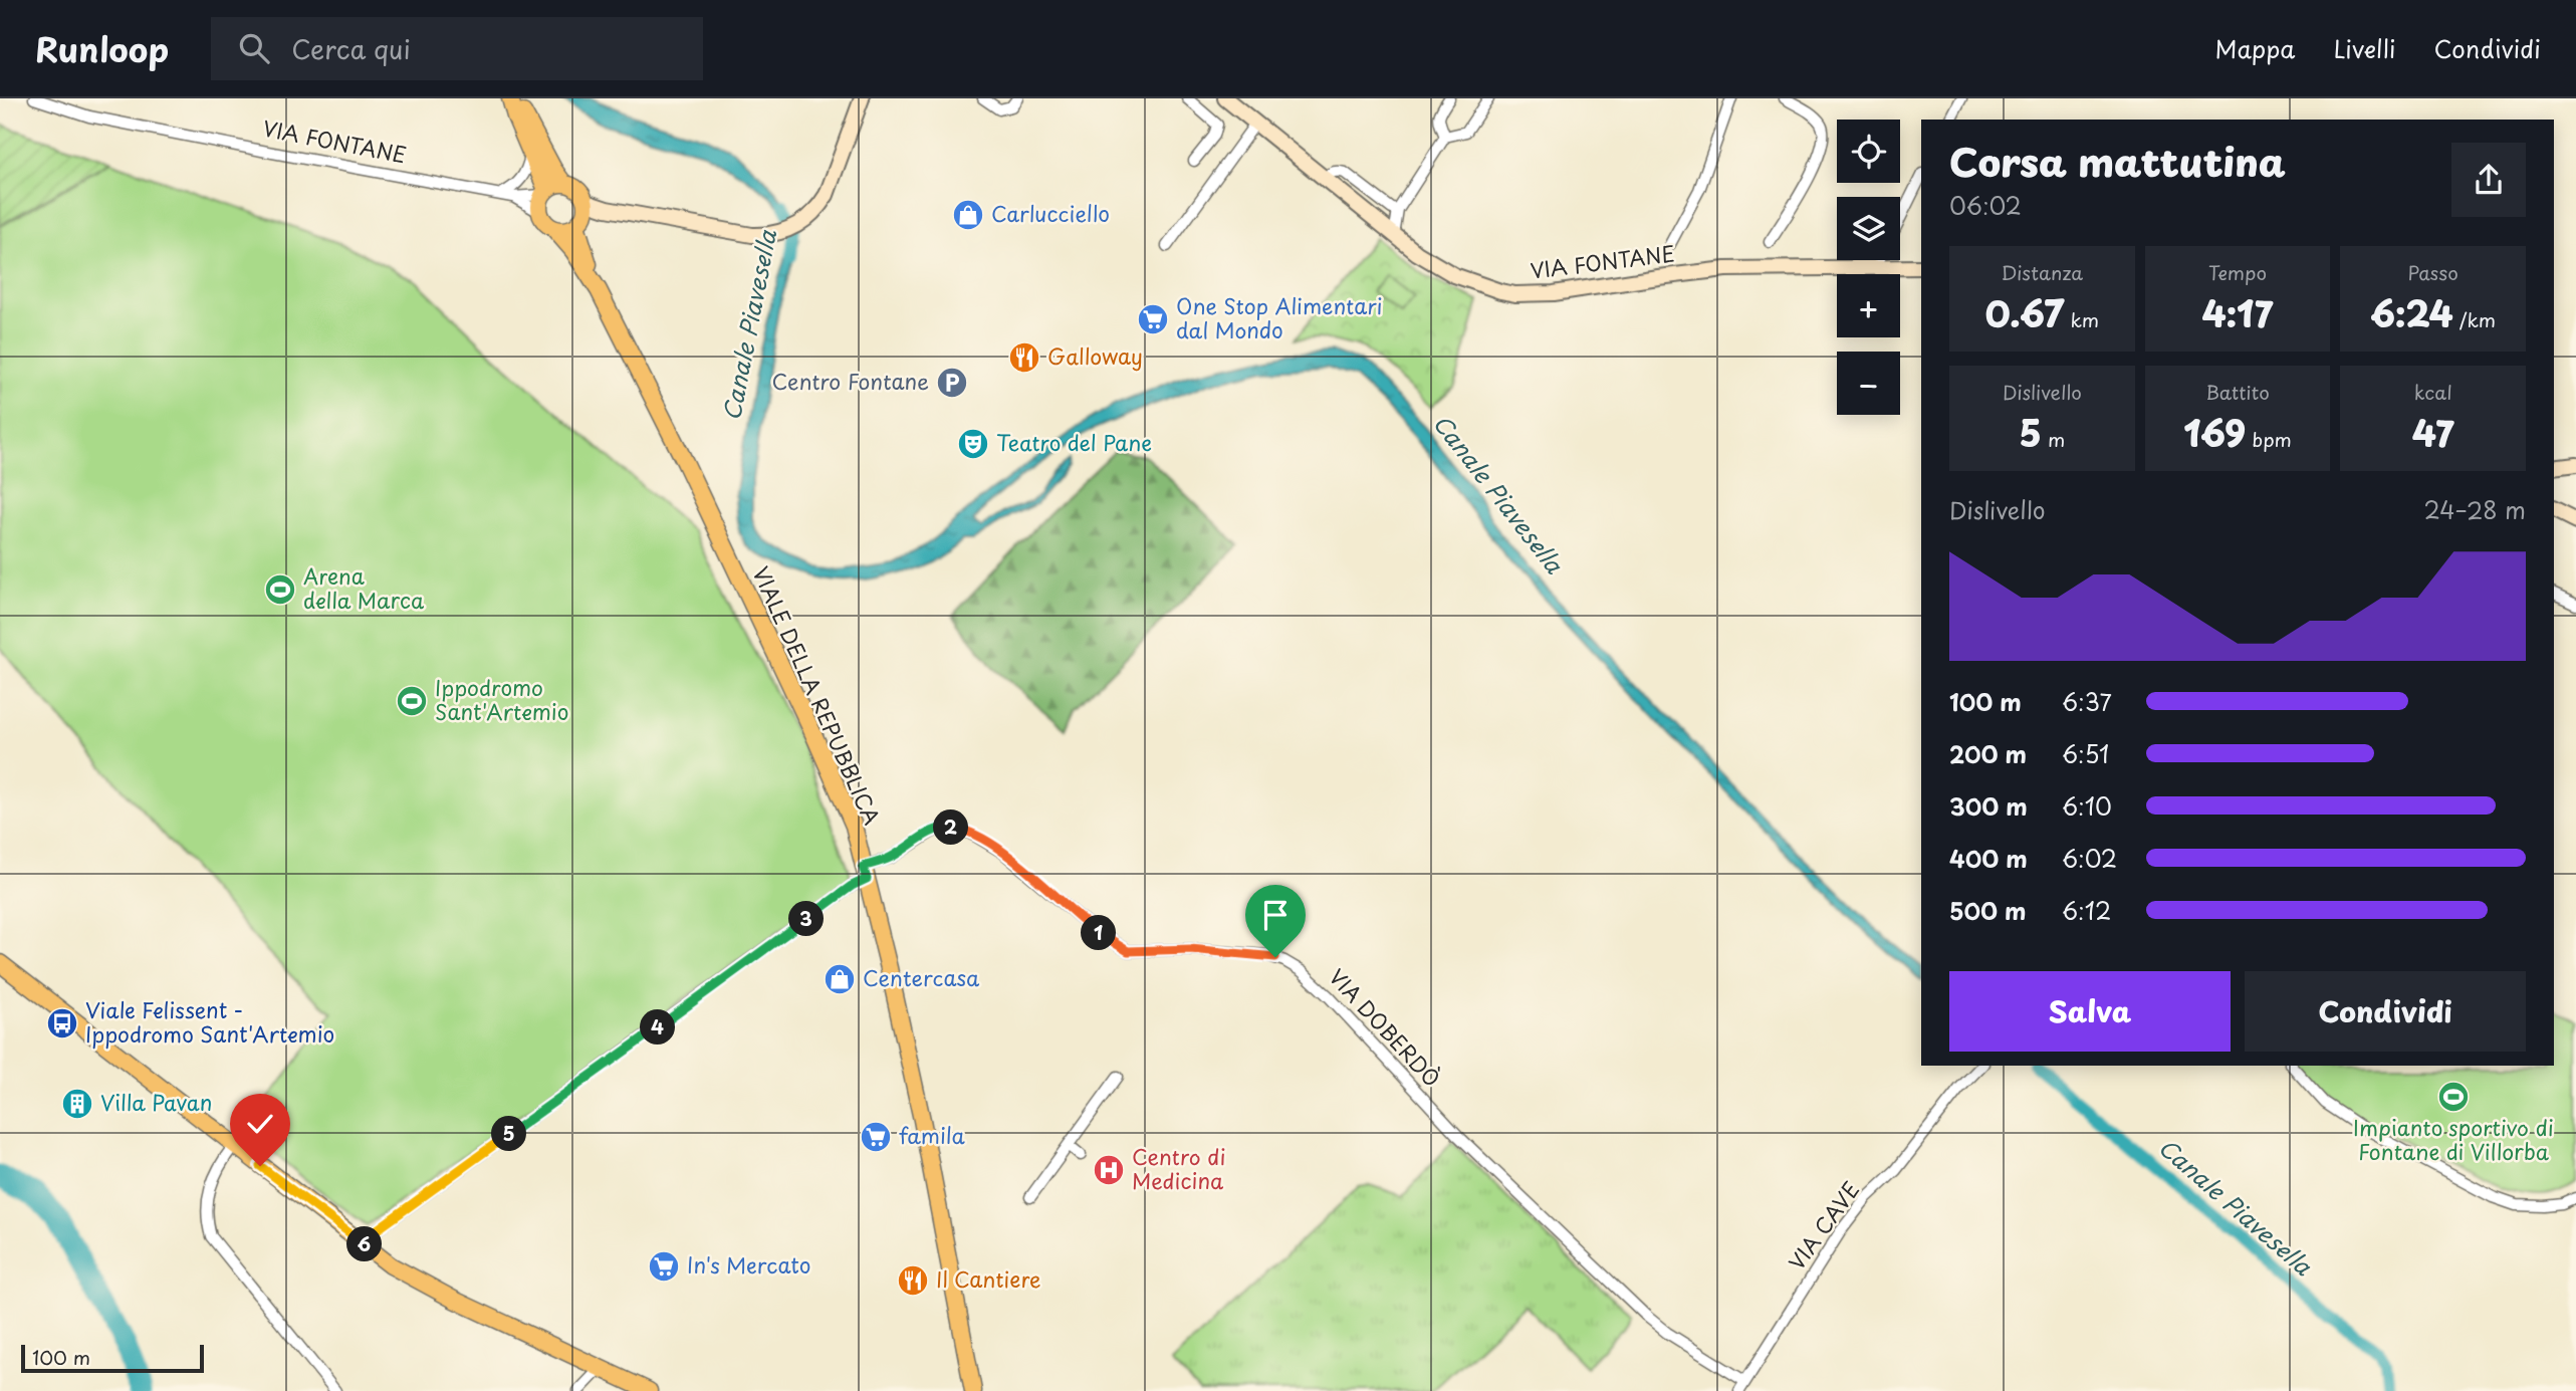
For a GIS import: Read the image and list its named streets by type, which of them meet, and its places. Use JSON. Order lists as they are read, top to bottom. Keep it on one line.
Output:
{"streets":{"main road":["VIALE DELLA REPUBBLICA"],"street":["VIA FONTANE","VIA DOBERDÒ","VIA CAVE"]},"crossings":[["VIALE DELLA REPUBBLICA","VIA DOBERDÒ"],["VIA DOBERDÒ","VIA CAVE"]],"water":["Canale Piavesella"],"places":{"shop":["Carlucciello","Centercasa"],"supermarket":["One Stop Alimentari dal Mondo","famila","In's Mercato"],"restaurant":["Galloway","Il Cantiere"],"parking":["Centro Fontane"],"theatre":["Teatro del Pane"],"sports":["Arena della Marca","Ippodromo Sant'Artemio","Impianto sportivo di Fontane di Villorba"],"bus stop":["Viale Felissent - Ippodromo Sant'Artemio"],"building":["Villa Pavan"],"hospital":["Centro di Medicina"]},"scale_bar":"100 m","page":{"header":"Runloop","search":"Cerca qui","nav":["Mappa","Livelli","Condividi"],"map_buttons":["+","−"],"heading":["Corsa mattutina","06:02"],"stats":[["Distanza","0.67 km"],["Tempo","4:17"],["Passo","6:24 /km"],["Dislivello","5 m"],["Battito","169 bpm"],["kcal","47"]],"chart":["Dislivello","24–28 m"],"list":[{"name":"100 m","note":"6:37"},{"name":"200 m","note":"6:51"},{"name":"300 m","note":"6:10"},{"name":"400 m","note":"6:02"},{"name":"500 m","note":"6:12"}],"pins":["2","3","1","4","5","6"],"buttons":["Salva","Condividi"],"scale":"100 m"}}
